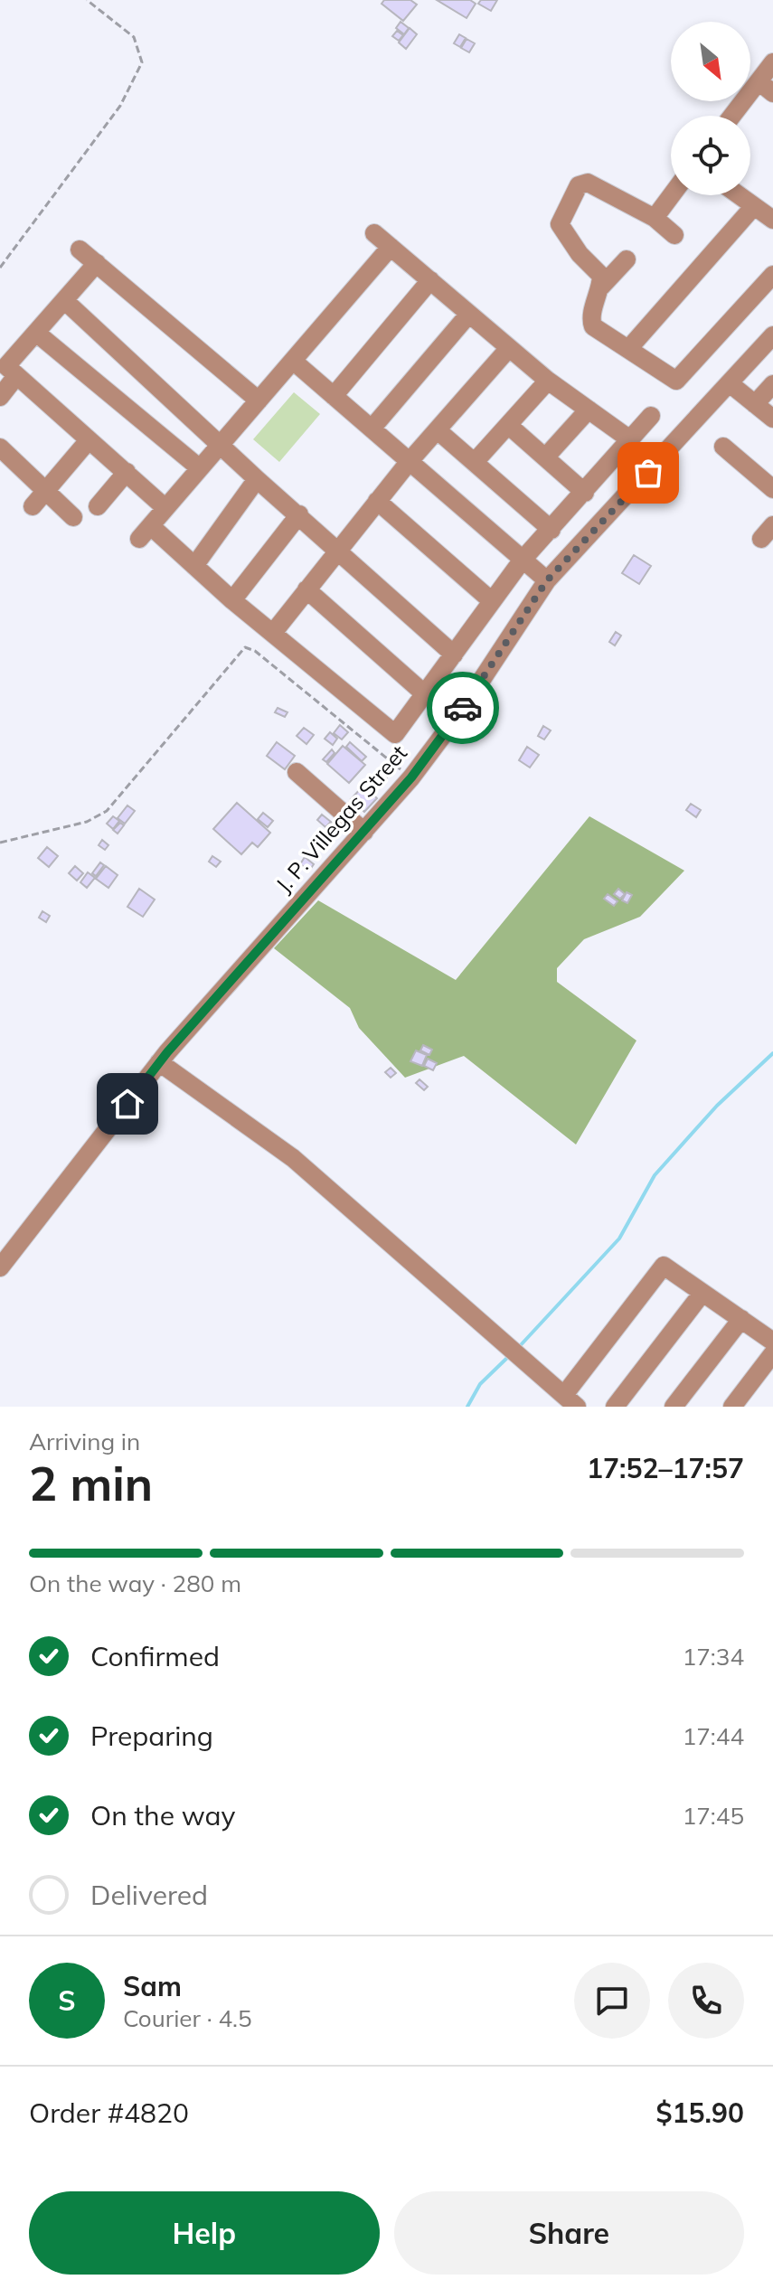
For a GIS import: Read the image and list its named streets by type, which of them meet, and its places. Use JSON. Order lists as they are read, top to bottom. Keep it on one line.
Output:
{"streets":{"street":["J. P. Villegas Street"]},"north":"bottom right","page":{"heading":["2 min","Arriving in","17:52–17:57"],"panel":["Sam","Courier · 4.5","Order #4820","$15.90"],"bar":"On the way · 280 m","list":[["Confirmed","17:34"],["Preparing","17:44"],["On the way","17:45"],"Delivered"],"round":"S","buttons":["Help","Share"]}}
